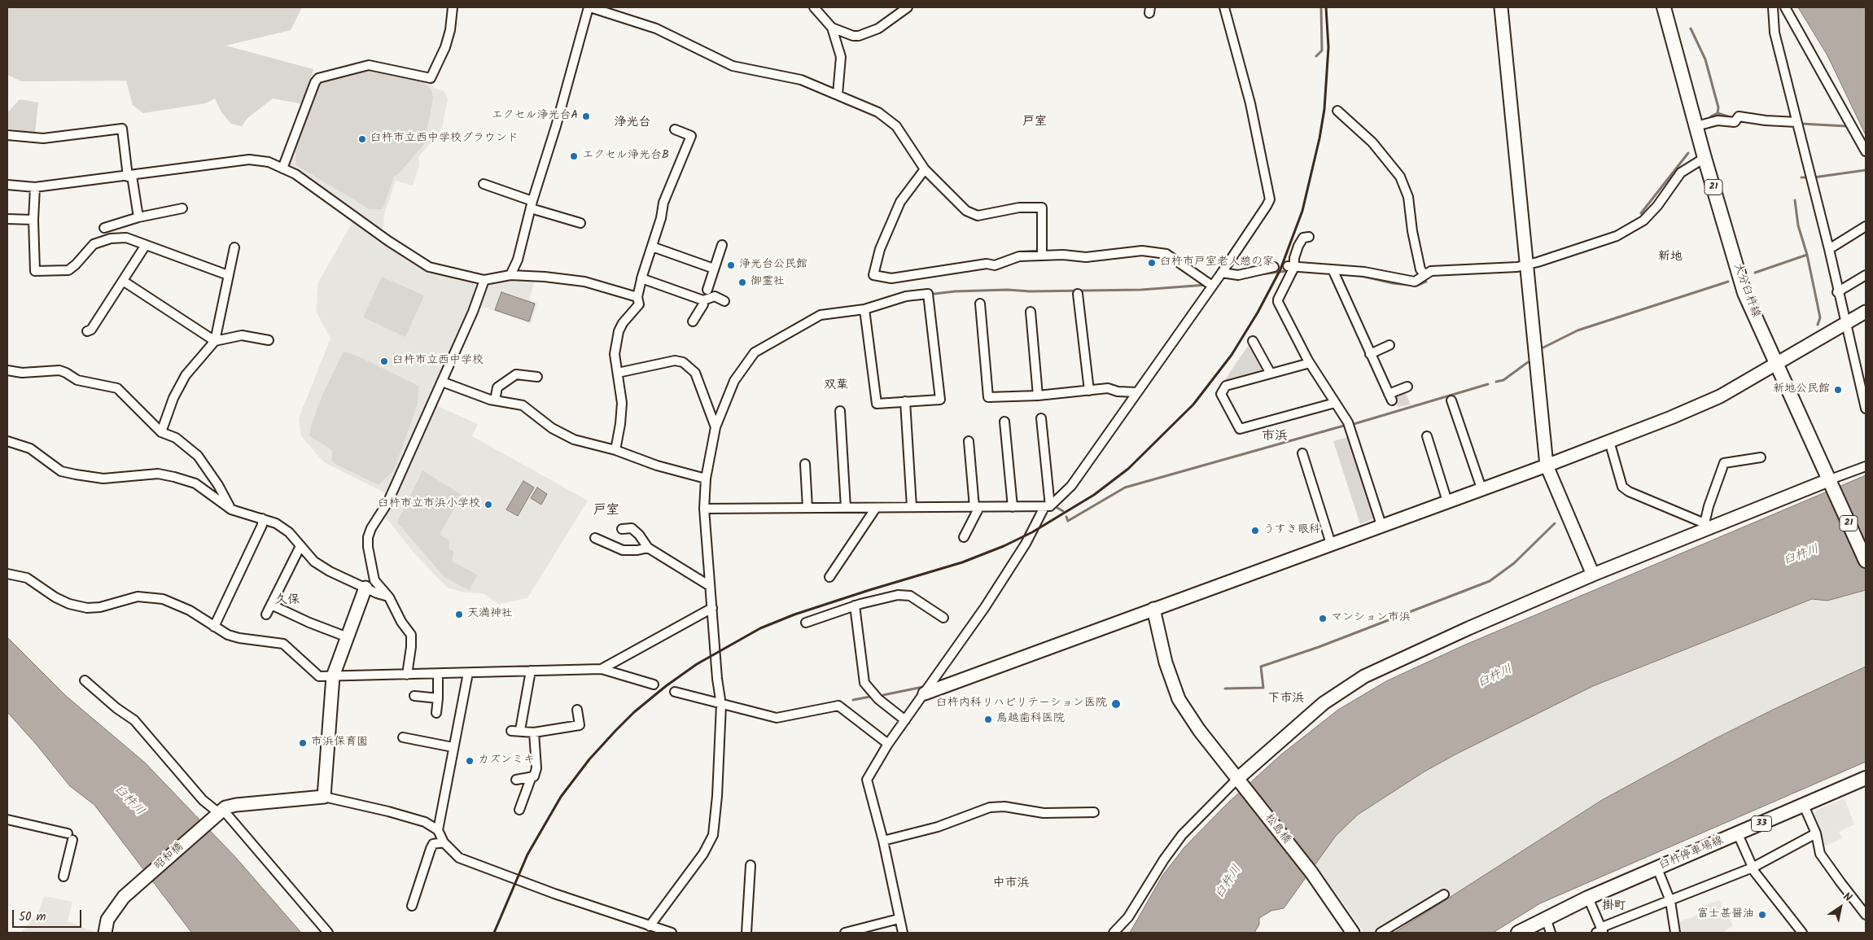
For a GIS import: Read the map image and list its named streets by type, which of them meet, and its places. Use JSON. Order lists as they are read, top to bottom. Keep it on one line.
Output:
{"streets":{"main road":["21","大分臼杵線","33","臼杵停車場線"],"street":["松島橋","昭和橋"]},"districts":["戸室","浄光台","新地","双葉","市浜","戸室","久保","下市浜","中市浜","掛町"],"water":["臼杵川"],"places":["エクセル浄光台A","臼杵市立西中学校グラウンド","エクセル浄光台B","臼杵市戸室老人憩の家","浄光台公民館","御霊社","臼杵市立西中学校","新地公民館","臼杵市立市浜小学校","うすき眼科","天満神社","マンション市浜","臼杵内科リハビリテーション医院","鳥越歯科医院","市浜保育園","カズンミキ","富士甚醤油"],"scale_bar":"50 m","north":"top right"}
